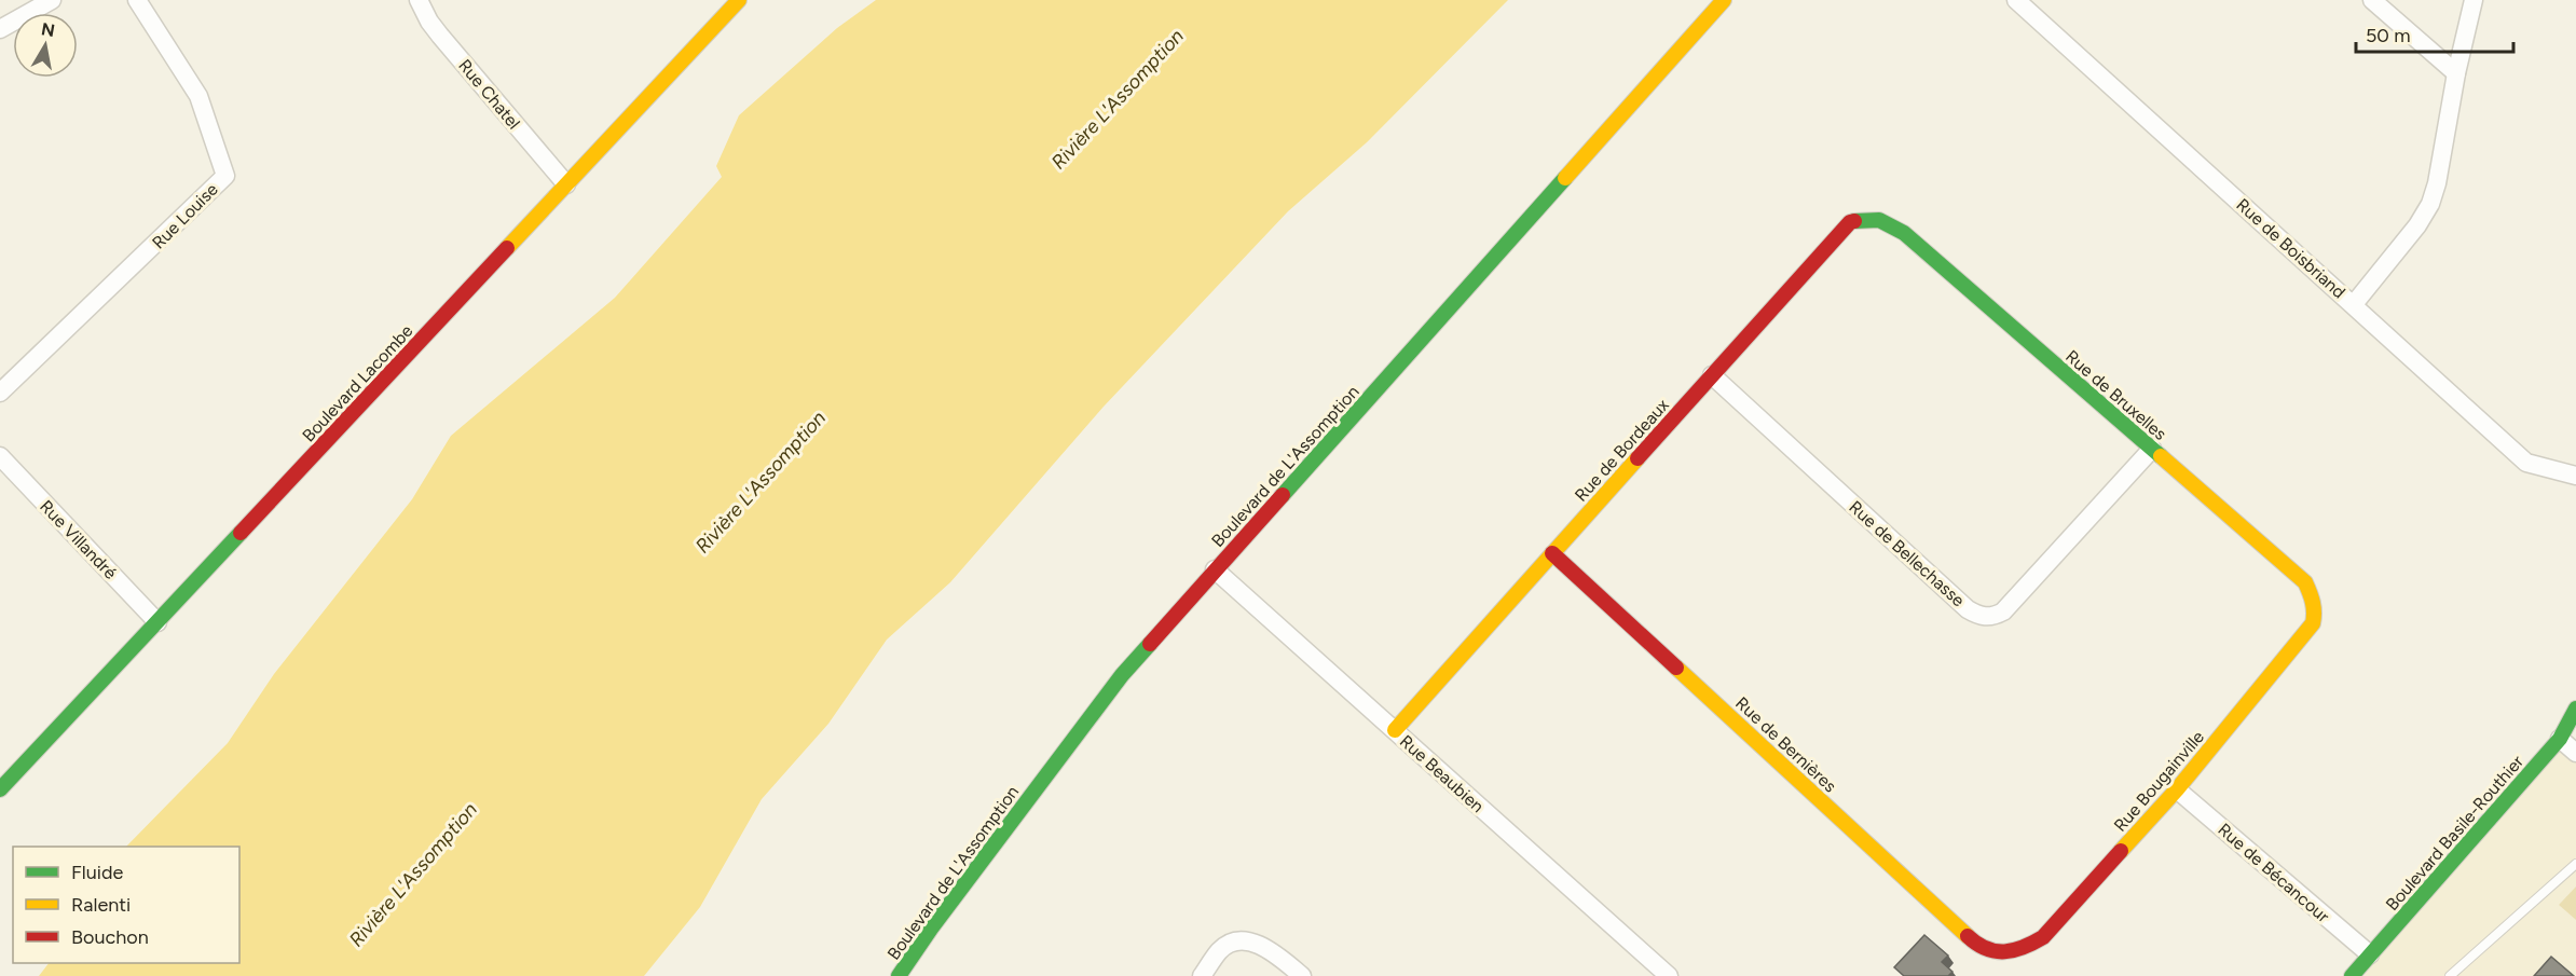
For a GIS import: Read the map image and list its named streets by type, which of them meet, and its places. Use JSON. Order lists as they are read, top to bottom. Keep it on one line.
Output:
{"streets":{"street":["Rue Chatel","Rue Louise","Rue de Boisbriand","Boulevard Lacombe","Rue de Bruxelles","Rue de Bordeaux","Boulevard de L'Assomption","Rue Villandré","Rue de Bellechasse","Rue de Bernières","Rue Beaubien","Rue Bougainville","Boulevard Basile-Routhier","Rue de Bécancour"]},"crossings":[["Rue Chatel","Boulevard Lacombe"],["Boulevard Lacombe","Rue Villandré"],["Rue de Bruxelles","Rue de Bordeaux"],["Rue de Bruxelles","Rue de Bellechasse"],["Rue de Bruxelles","Rue Bougainville"],["Rue de Bordeaux","Rue de Bellechasse"],["Rue de Bordeaux","Rue de Bernières"],["Rue de Bordeaux","Rue Beaubien"],["Boulevard de L'Assomption","Rue Beaubien"],["Rue de Bernières","Rue Bougainville"],["Rue Bougainville","Rue de Bécancour"],["Boulevard Basile-Routhier","Rue de Bécancour"]],"water":["Rivière L'Assomption"],"legend":["Fluide","Ralenti","Bouchon"],"scale_bar":"50 m","north":"top"}
